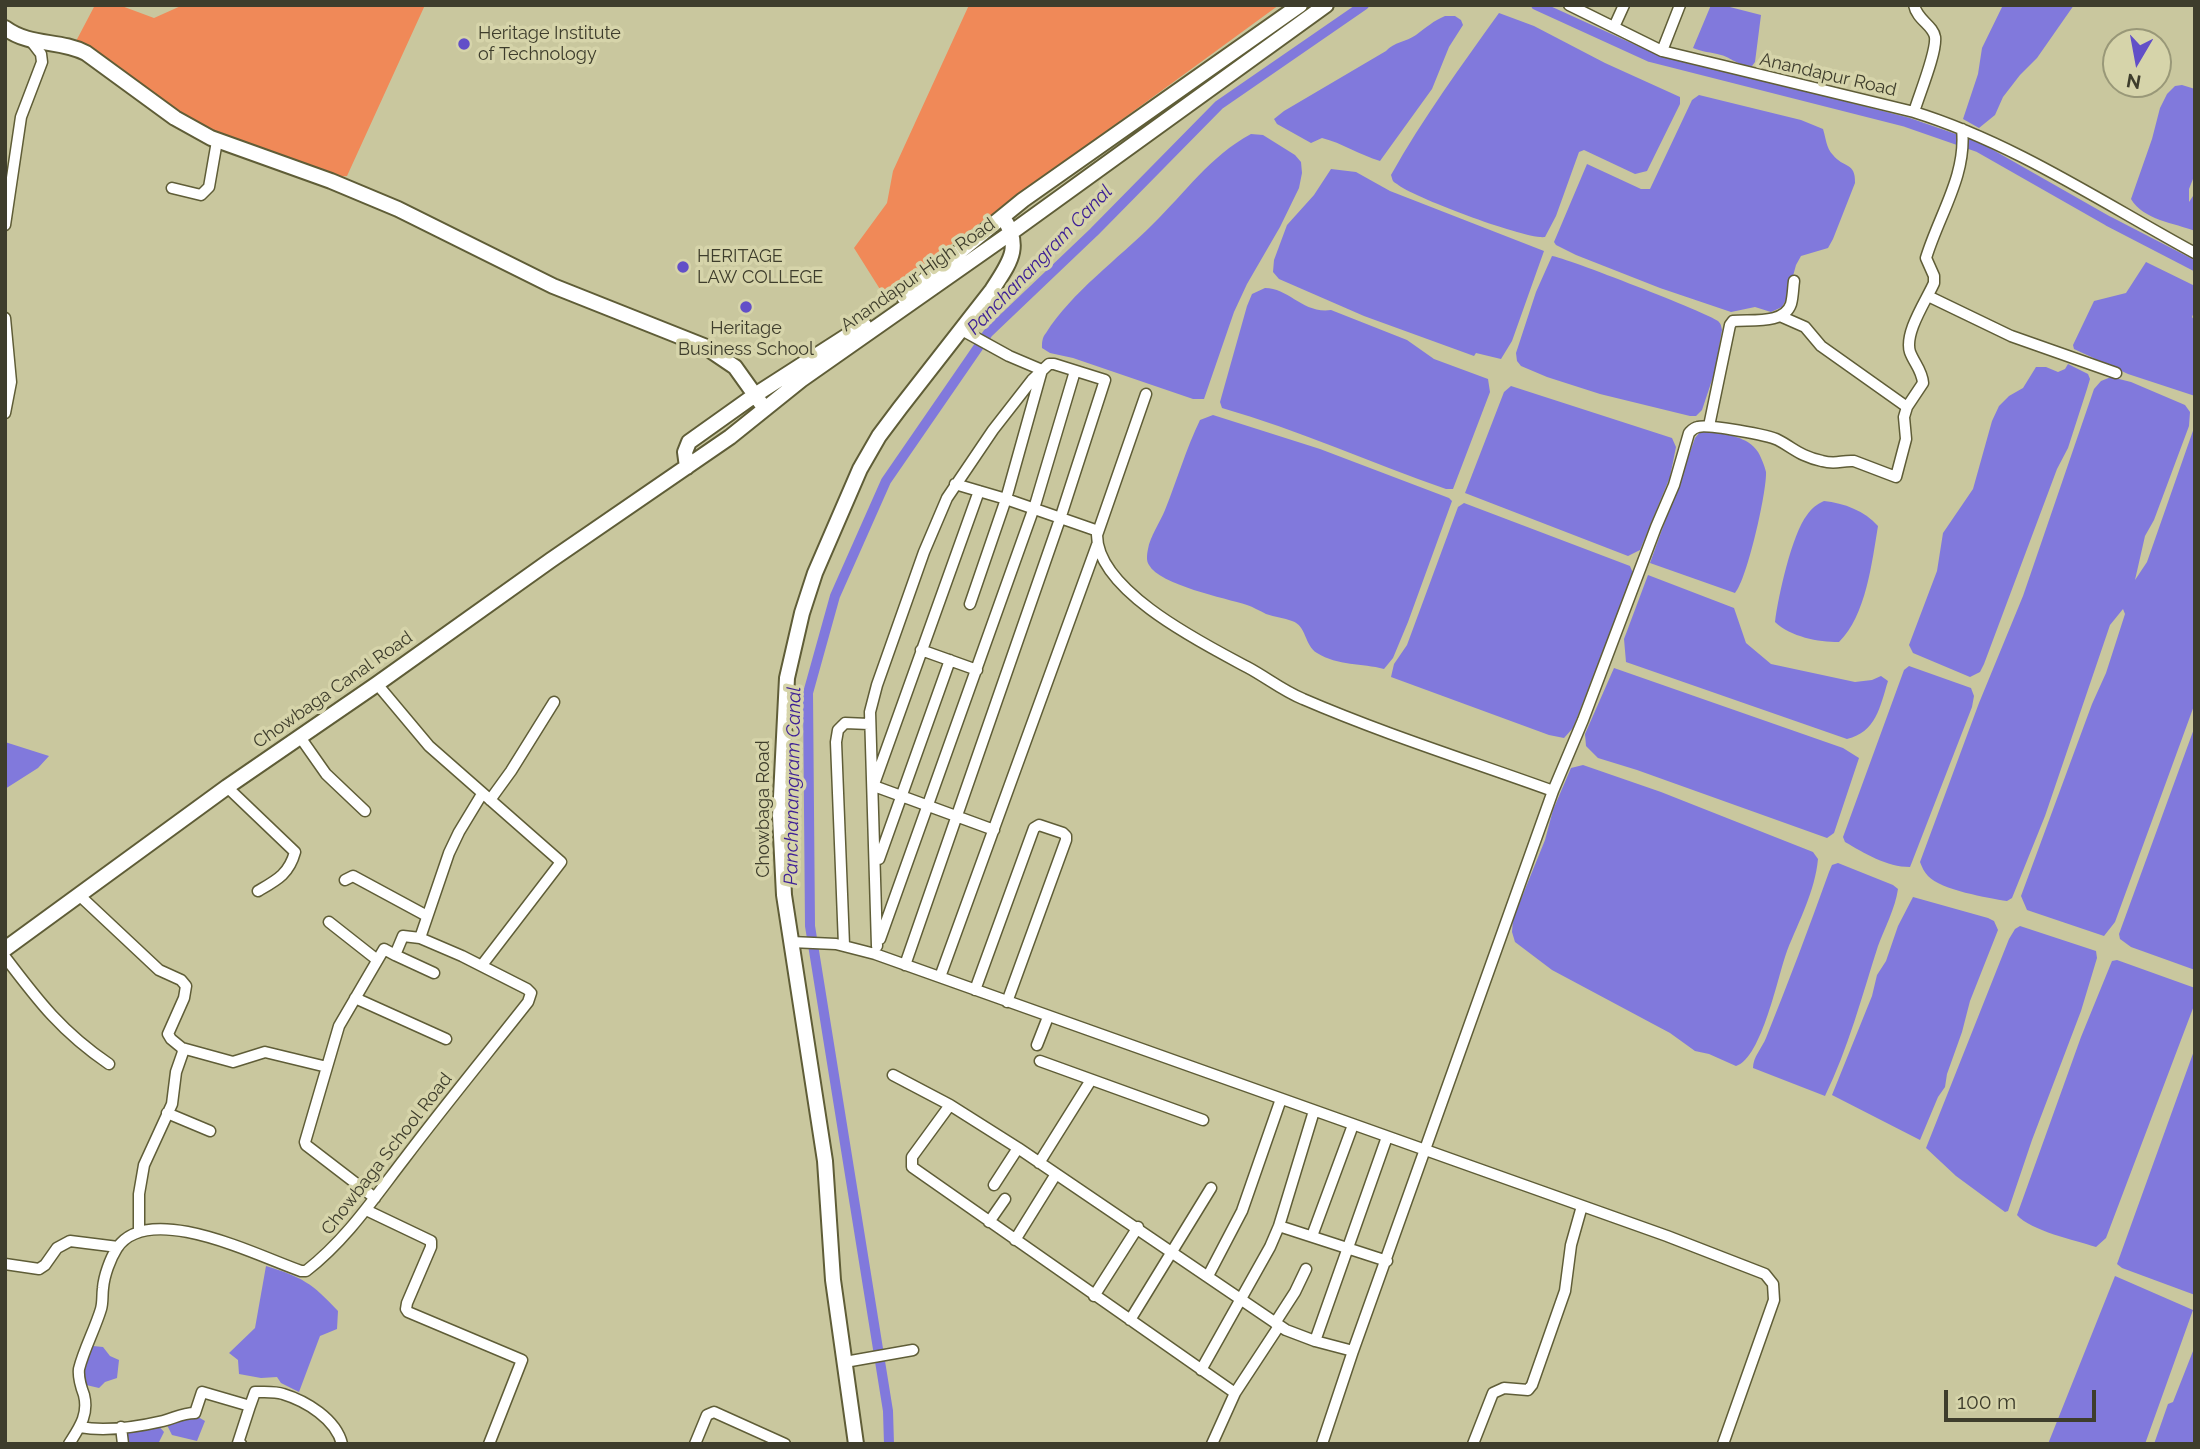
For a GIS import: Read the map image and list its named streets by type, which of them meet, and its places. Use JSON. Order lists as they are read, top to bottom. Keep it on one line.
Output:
{"streets":{"main road":["Anandapur High Road","Chowbaga Canal Road","Chowbaga Road"],"street":["Anandapur Road","Chowbaga School Road"]},"crossings":[["Anandapur High Road","Chowbaga Canal Road"],["Anandapur High Road","Chowbaga Road"]],"water":["Panchanangram Canal"],"places":["Heritage Institute of Technology","HERITAGE LAW COLLEGE","Heritage Business School"],"scale_bar":"100 m","north":"bottom"}
